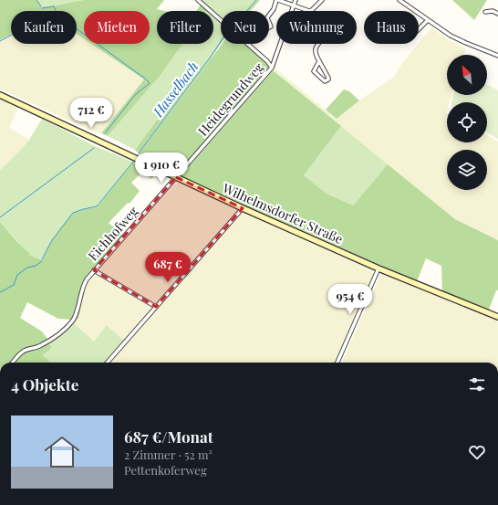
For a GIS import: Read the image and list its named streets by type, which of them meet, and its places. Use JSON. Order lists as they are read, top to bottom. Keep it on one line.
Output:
{"streets":{"street":["Heidegrundweg","Wilhelmsdorfer Straße","Eichhofweg"]},"crossings":[["Heidegrundweg","Wilhelmsdorfer Straße"],["Heidegrundweg","Eichhofweg"],["Wilhelmsdorfer Straße","Eichhofweg"]],"water":["Hasselbach"],"north":"top left","page":{"chip":["Kaufen","Mieten","Filter","Neu","Wohnung","Haus"],"price":["712 €","1 910 €","687 €","954 €"],"heading":"4 Objekte","list":[{"name":"687 €/Monat","note":"2 Zimmer · 52 m² · Pettenkoferweg"}]}}
